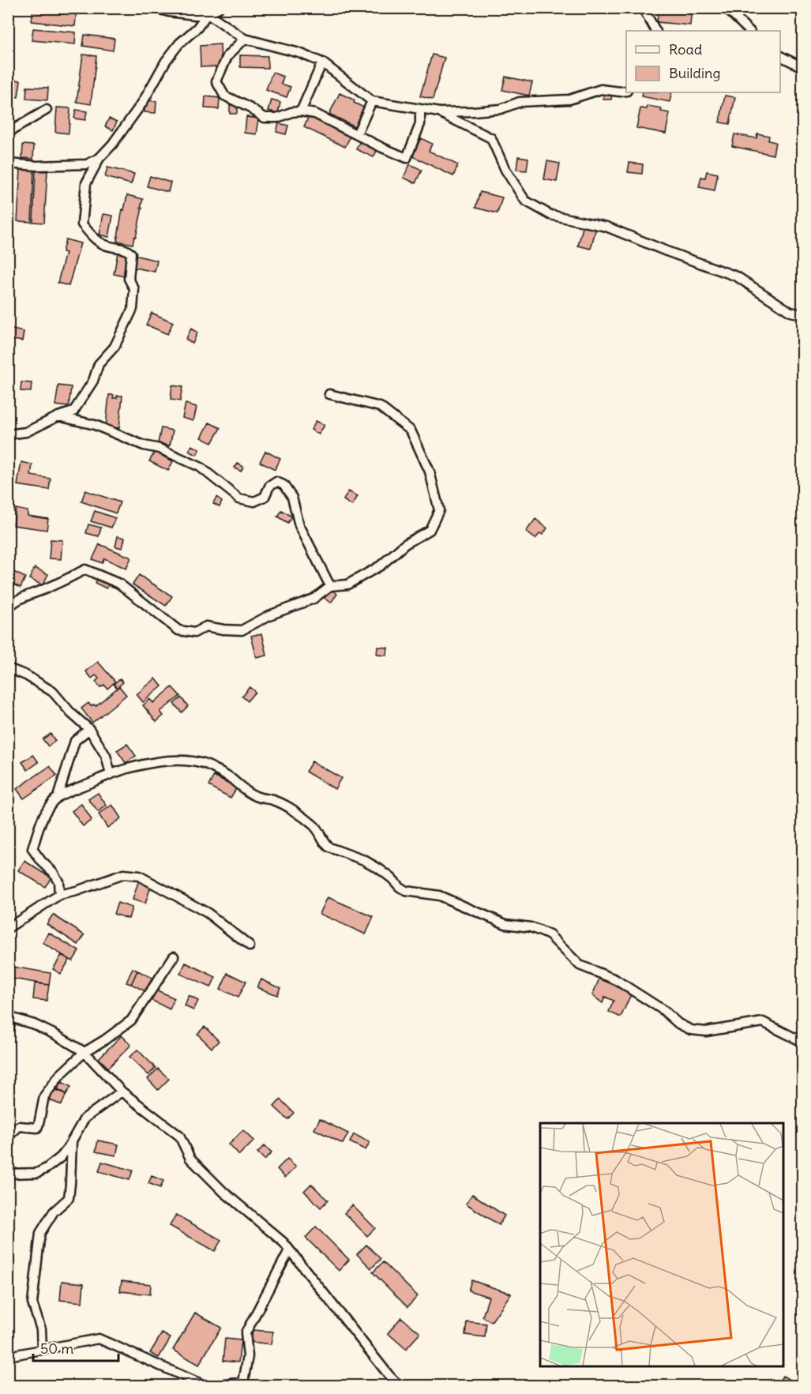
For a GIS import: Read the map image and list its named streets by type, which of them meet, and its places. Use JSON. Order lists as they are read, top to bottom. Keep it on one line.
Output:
{"legend":["Road","Building"],"scale_bar":"50 m"}
